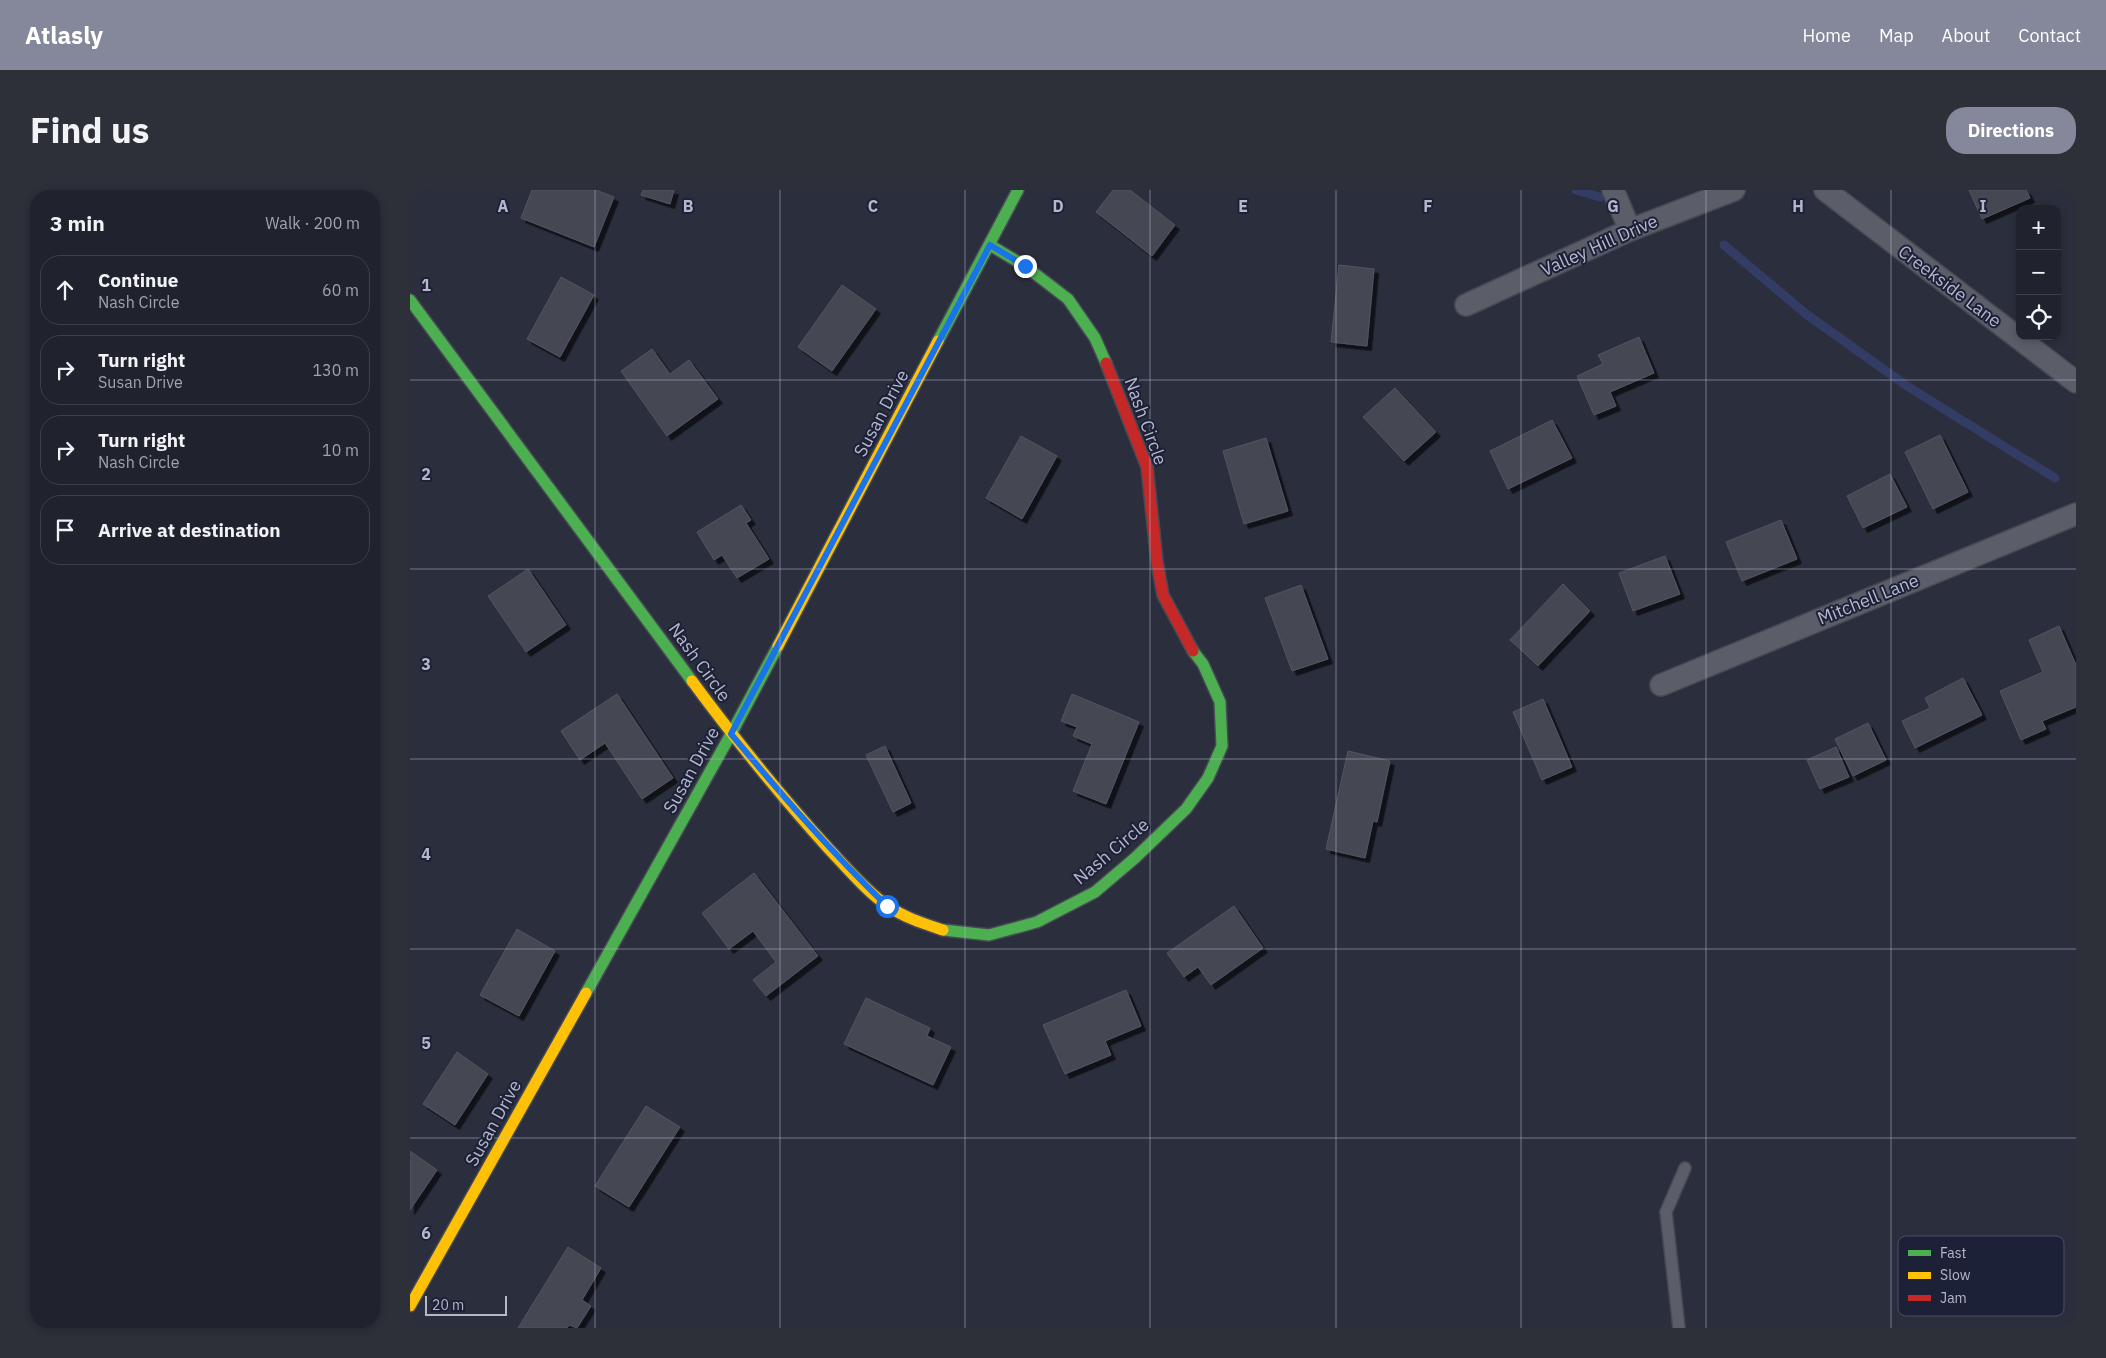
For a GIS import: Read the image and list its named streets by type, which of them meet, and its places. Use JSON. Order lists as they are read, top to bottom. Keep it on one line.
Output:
{"streets":{"street":["Valley Hill Drive","Creekside Lane","Susan Drive","Nash Circle","Mitchell Lane"]},"crossings":[["Susan Drive","Nash Circle"]],"legend":["Fast","Slow","Jam"],"scale_bar":"20 m","page":{"header":"Atlasly","nav":["Home","Map","About","Contact"],"title":"Find us","buttons":"Directions","heading":["3 min","Walk · 200 m"],"map_buttons":["+","−"],"list":[["Continue","Nash Circle","60 m"],["Turn right","Susan Drive","130 m"],["Turn right","Nash Circle","10 m"],"Arrive at destination"],"scale":"20 m"},"grid":{"columns":["A","B","C","D","E","F","G","H","I"],"rows":["1","2","3","4","5","6"]}}
